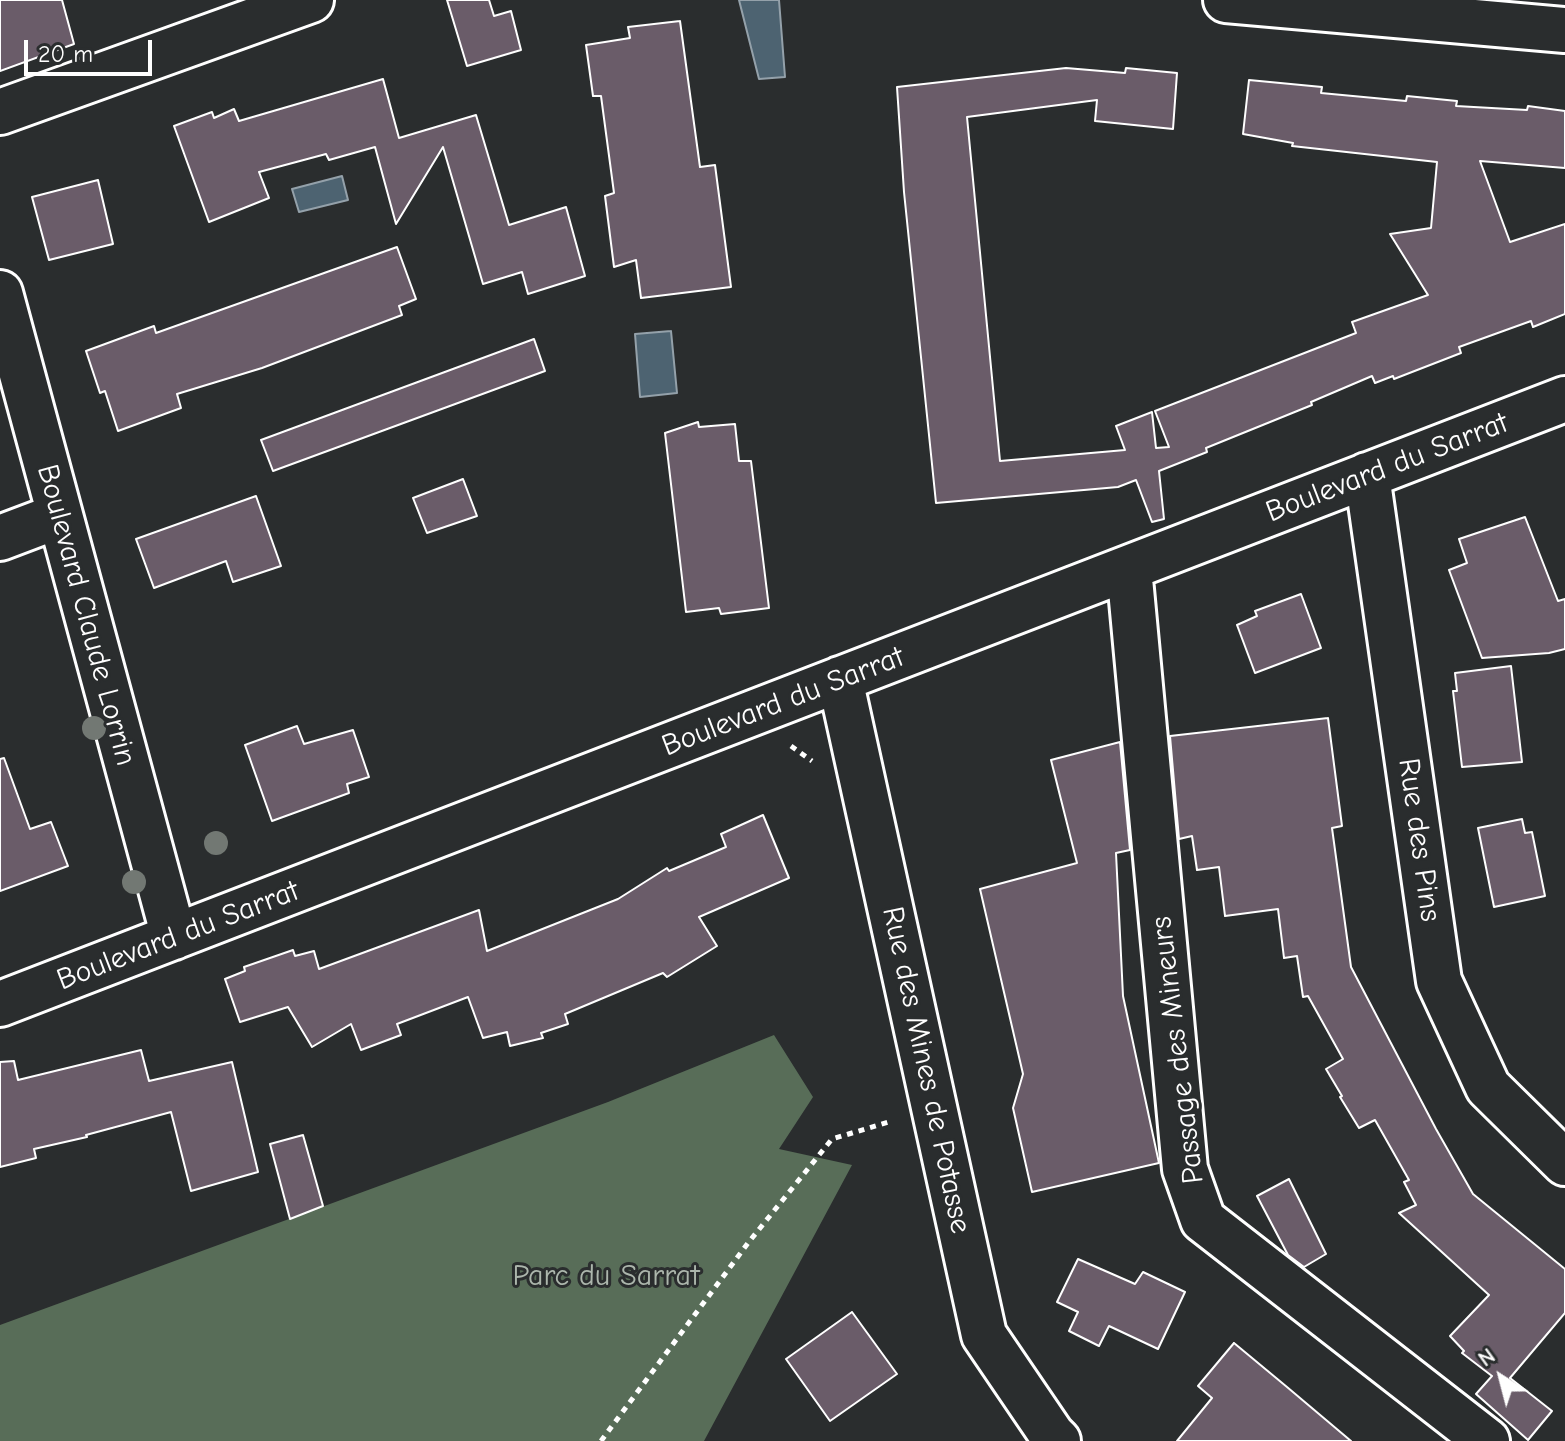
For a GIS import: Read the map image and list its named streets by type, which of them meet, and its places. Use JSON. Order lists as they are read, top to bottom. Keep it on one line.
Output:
{"streets":{"street":["Boulevard du Sarrat","Boulevard Claude Lorrin","Rue des Pins","Passage des Mineurs","Rue des Mines de Potasse"]},"crossings":[["Boulevard du Sarrat","Boulevard Claude Lorrin"],["Boulevard du Sarrat","Rue des Pins"],["Boulevard du Sarrat","Passage des Mineurs"],["Boulevard du Sarrat","Rue des Mines de Potasse"]],"parks":["Parc du Sarrat"],"scale_bar":"20 m","north":"top left"}
